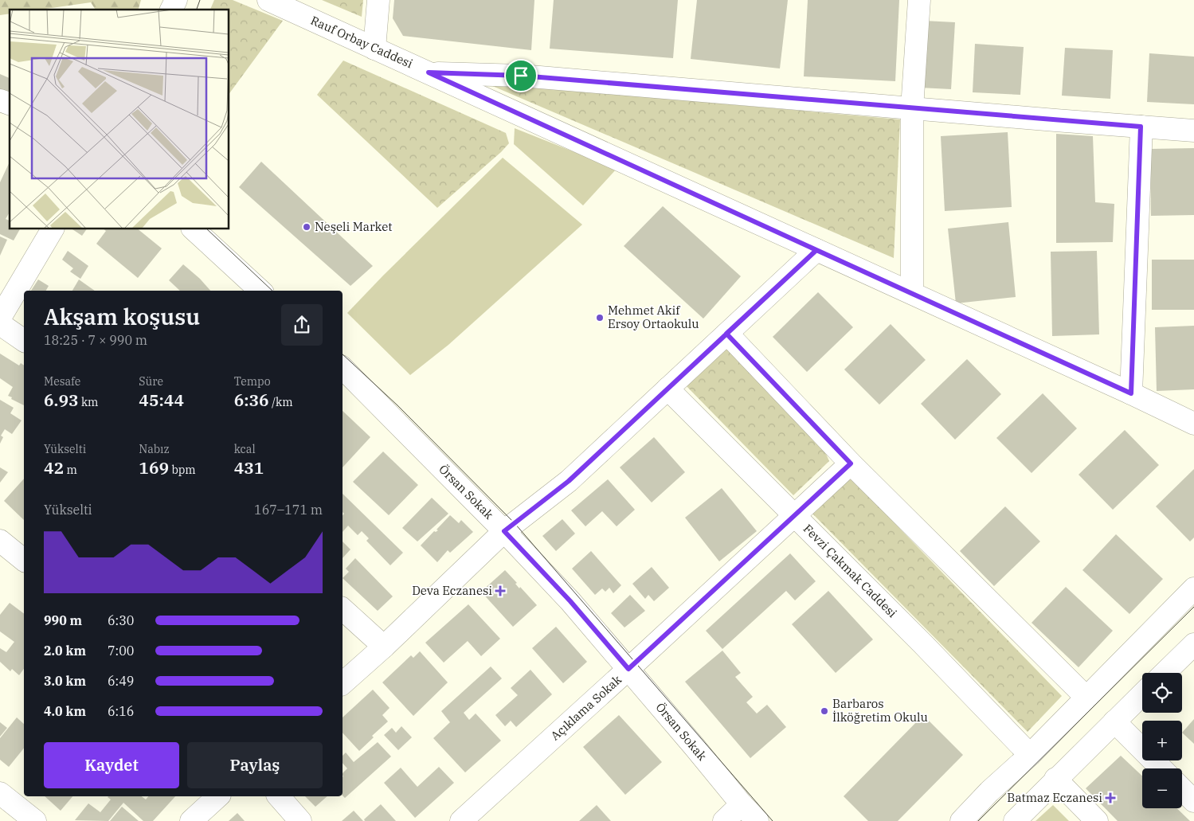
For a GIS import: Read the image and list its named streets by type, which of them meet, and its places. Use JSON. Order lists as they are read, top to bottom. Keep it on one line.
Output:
{"streets":{"street":["Rauf Orbay Caddesi","Örsan Sokak","Fevzi Çakmak Caddesi","Açıklama Sokak"]},"crossings":[["Örsan Sokak","Açıklama Sokak"],["Fevzi Çakmak Caddesi","Açıklama Sokak"]],"places":{"other":["Neşeli Market","Mehmet Akif Ersoy Ortaokulu","Barbaros İlköğretim Okulu"],"health":["Deva Eczanesi","Batmaz Eczanesi"]},"page":{"heading":["Akşam koşusu","18:25 · 7 × 990 m"],"stats":[["Mesafe","6.93 km"],["Süre","45:44"],["Tempo","6:36 /km"],["Yükselti","42 m"],["Nabız","169 bpm"],["kcal","431"]],"chart":["Yükselti","167–171 m"],"list":[{"name":"990 m","note":"6:30"},{"name":"2.0 km","note":"7:00"},{"name":"3.0 km","note":"6:49"},{"name":"4.0 km","note":"6:16"}],"map_buttons":["+","−"],"buttons":["Kaydet","Paylaş"]}}
